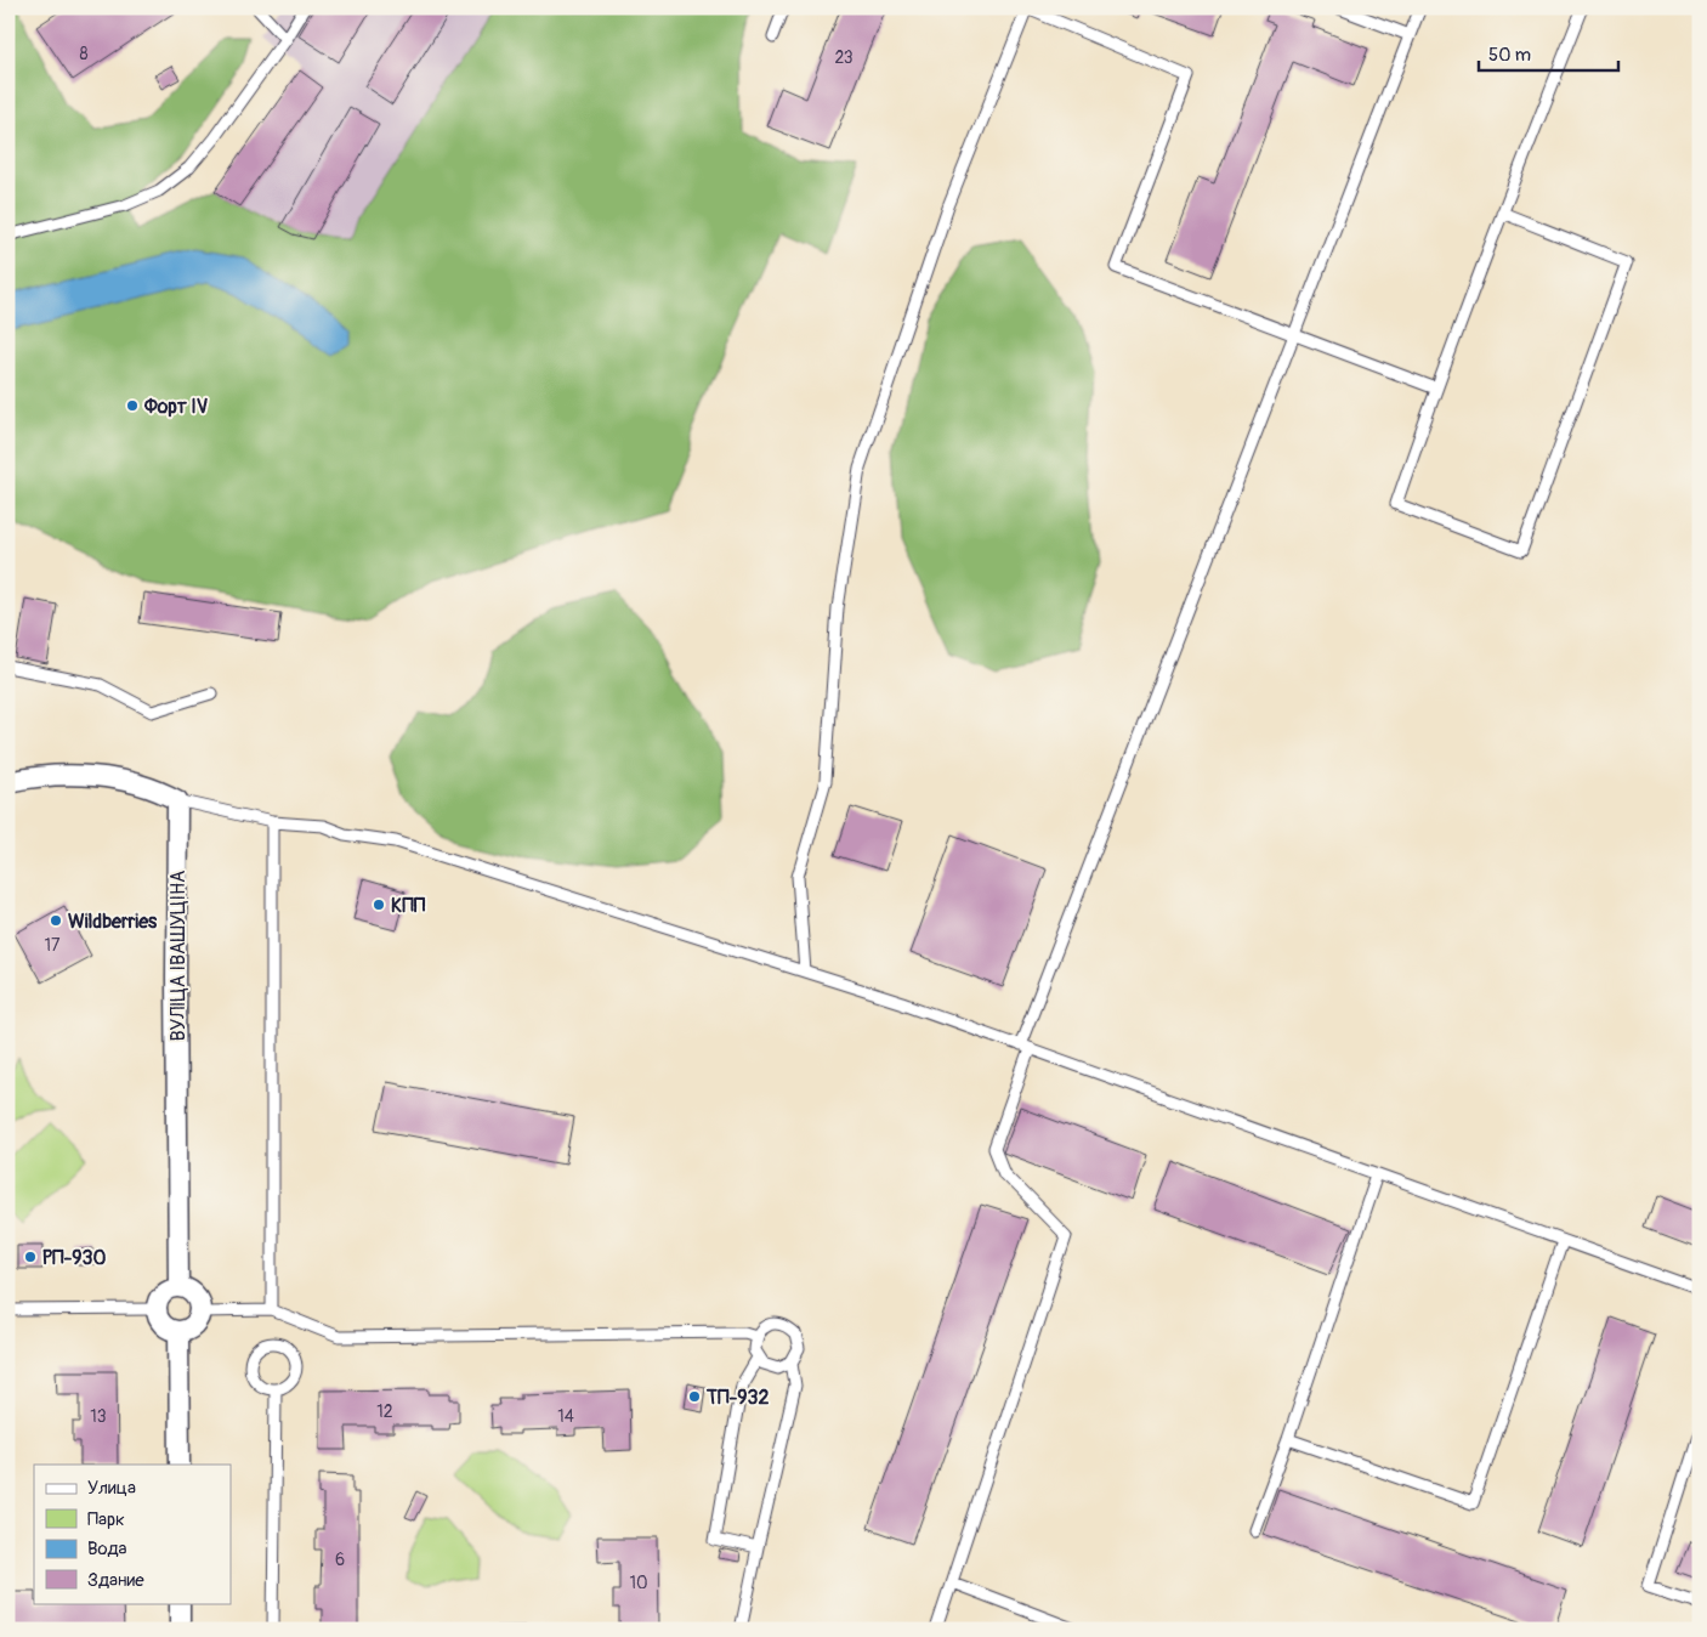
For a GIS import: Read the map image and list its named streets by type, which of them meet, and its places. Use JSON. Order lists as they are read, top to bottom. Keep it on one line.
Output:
{"streets":{"street":["ВУЛІЦА ІВАШУЦІНА"]},"places":["Форт IV","КПП","Wildberries","РП-930","ТП-932"],"house_numbers":["8","23","17","12","13","14","6","10"],"legend":["Улица","Парк","Вода","Здание"],"scale_bar":"50 m"}
